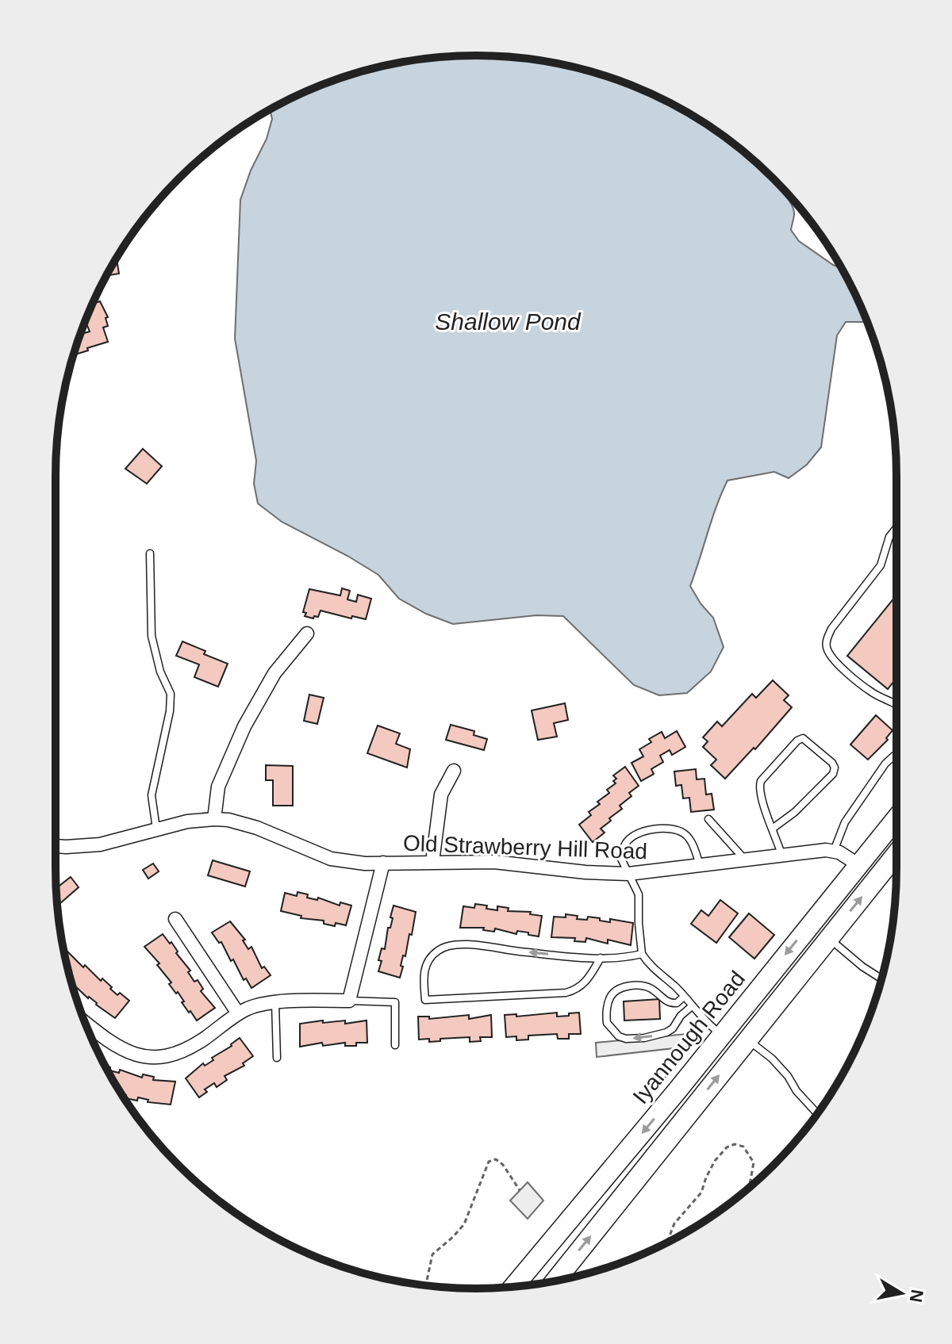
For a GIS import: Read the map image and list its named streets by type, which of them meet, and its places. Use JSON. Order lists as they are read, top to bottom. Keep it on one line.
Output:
{"streets":{"main road":["Iyannough Road"],"street":["Old Strawberry Hill Road"]},"water":["Shallow Pond"],"north":"right"}
